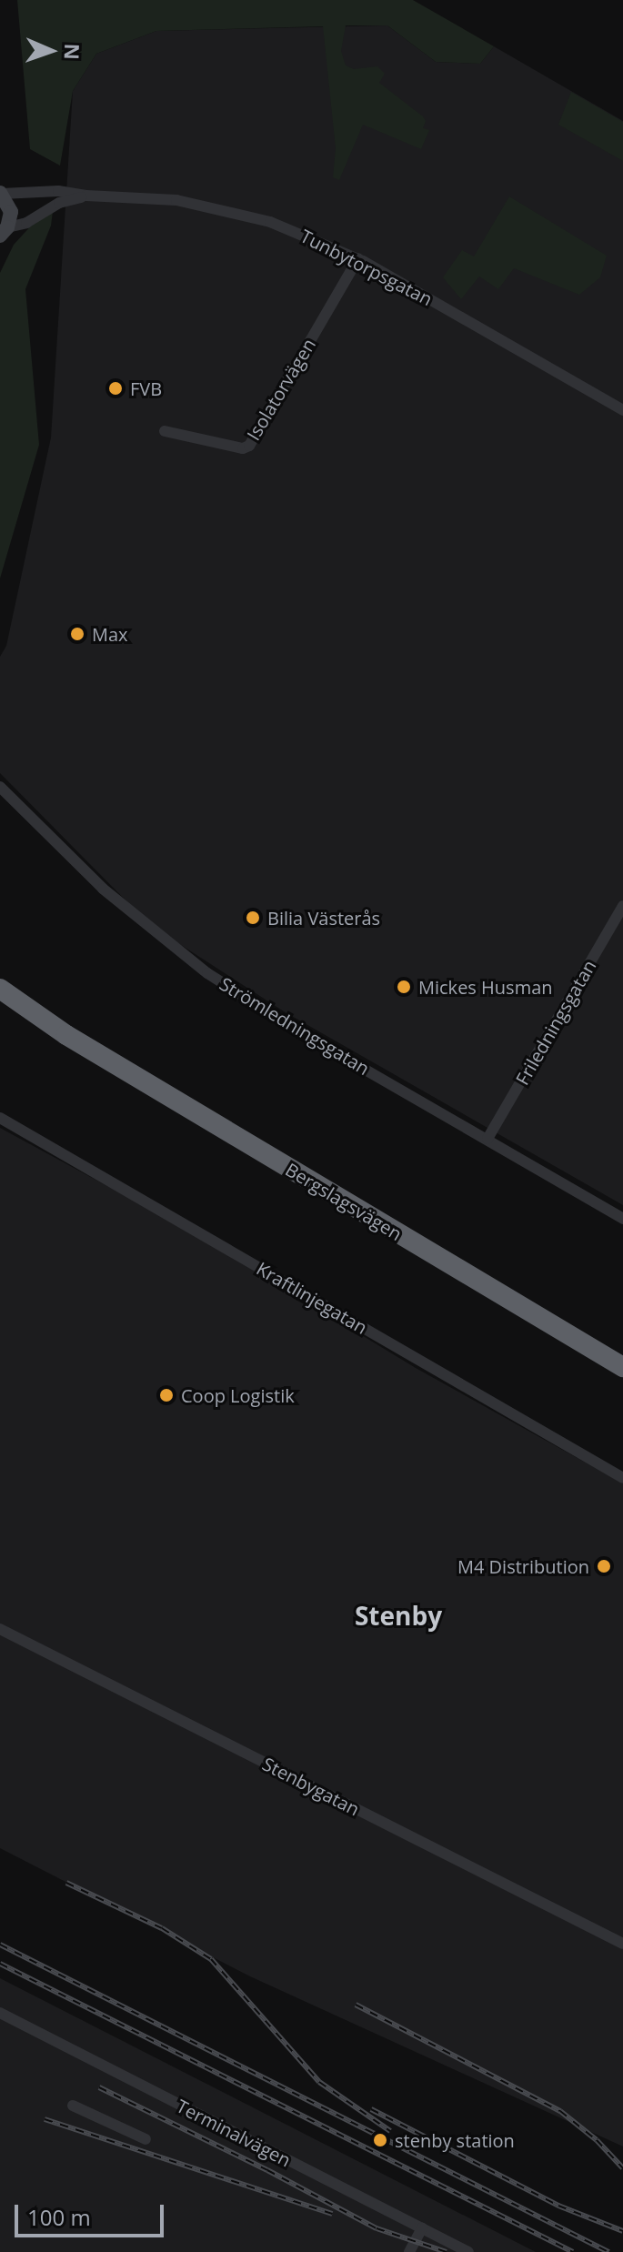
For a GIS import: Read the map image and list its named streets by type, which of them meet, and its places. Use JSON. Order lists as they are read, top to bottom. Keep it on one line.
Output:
{"streets":{"highway":["Bergslagsvägen"],"street":["Tunbytorpsgatan","Isolatorvägen","Friledningsgatan","Strömledningsgatan","Kraftlinjegatan","Stenbygatan","Terminalvägen"]},"crossings":[["Tunbytorpsgatan","Isolatorvägen"],["Friledningsgatan","Strömledningsgatan"]],"districts":["Stenby"],"places":["FVB","Max","Bilia Västerås","Mickes Husman","Coop Logistik","M4 Distribution","stenby station"],"scale_bar":"100 m","north":"right"}
